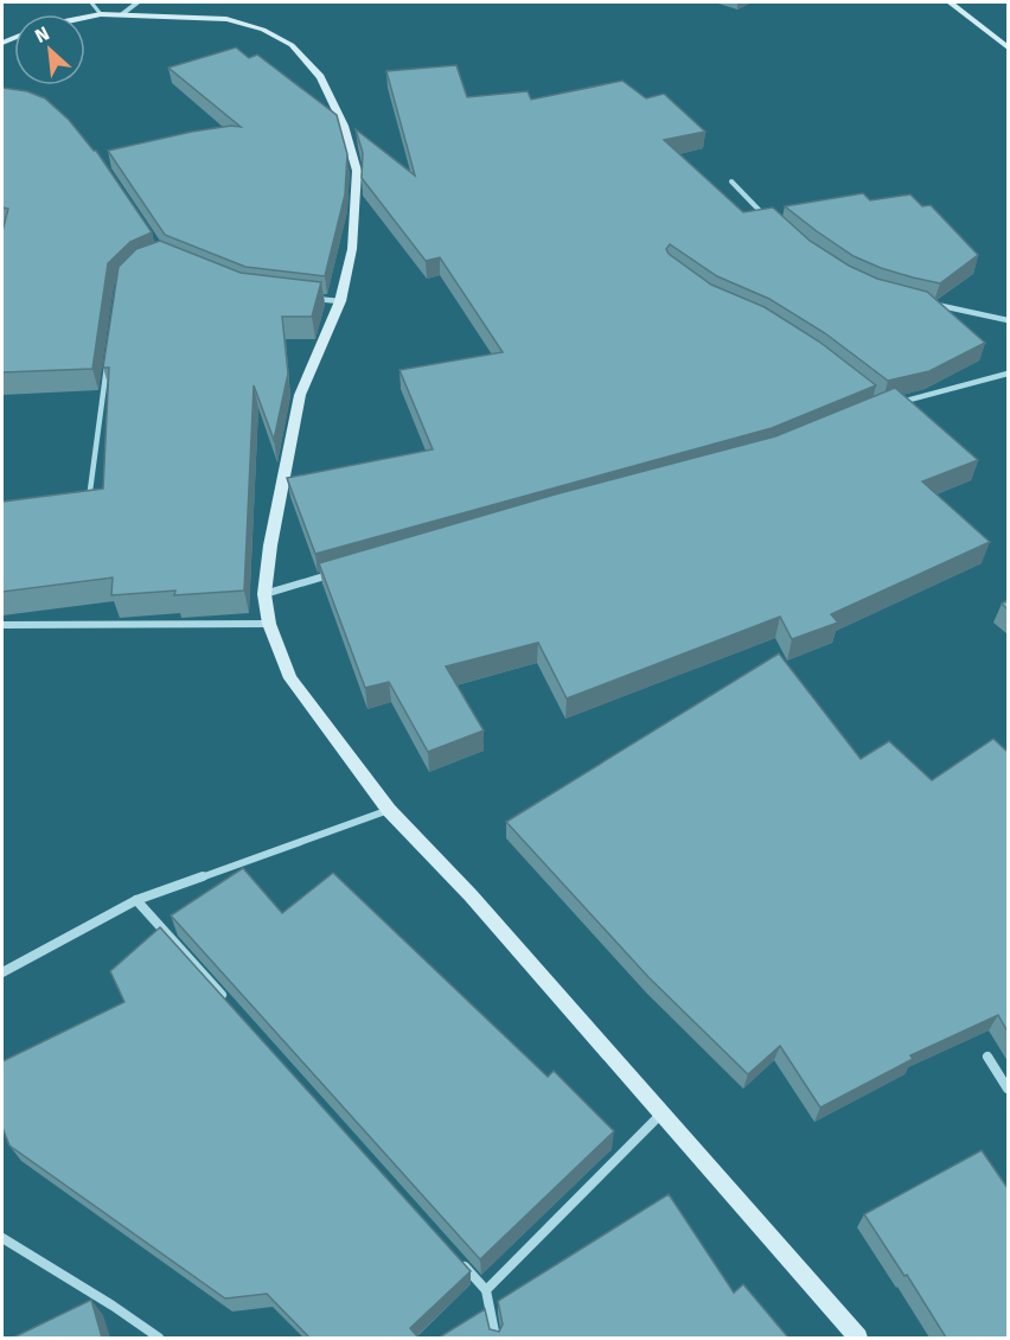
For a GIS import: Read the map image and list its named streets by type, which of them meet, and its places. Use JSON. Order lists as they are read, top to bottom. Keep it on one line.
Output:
{"north":"top left"}
